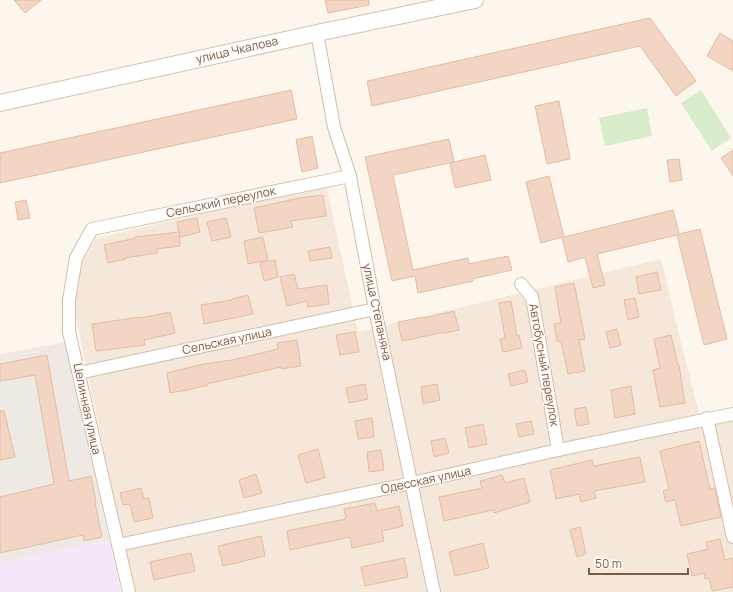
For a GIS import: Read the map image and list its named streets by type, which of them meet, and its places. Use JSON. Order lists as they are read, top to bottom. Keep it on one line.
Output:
{"streets":{"main road":["улица Чкалова"],"street":["Сельский переулок","улица Степаняна","Сельская улица","Автобусный переулок","Целинная улица","Одесская улица"]},"crossings":[["улица Чкалова","улица Степаняна"],["Сельский переулок","улица Степаняна"],["Сельский переулок","Целинная улица"],["улица Степаняна","Сельская улица"],["улица Степаняна","Одесская улица"],["Сельская улица","Целинная улица"],["Автобусный переулок","Одесская улица"],["Целинная улица","Одесская улица"]],"scale_bar":"50 m"}
